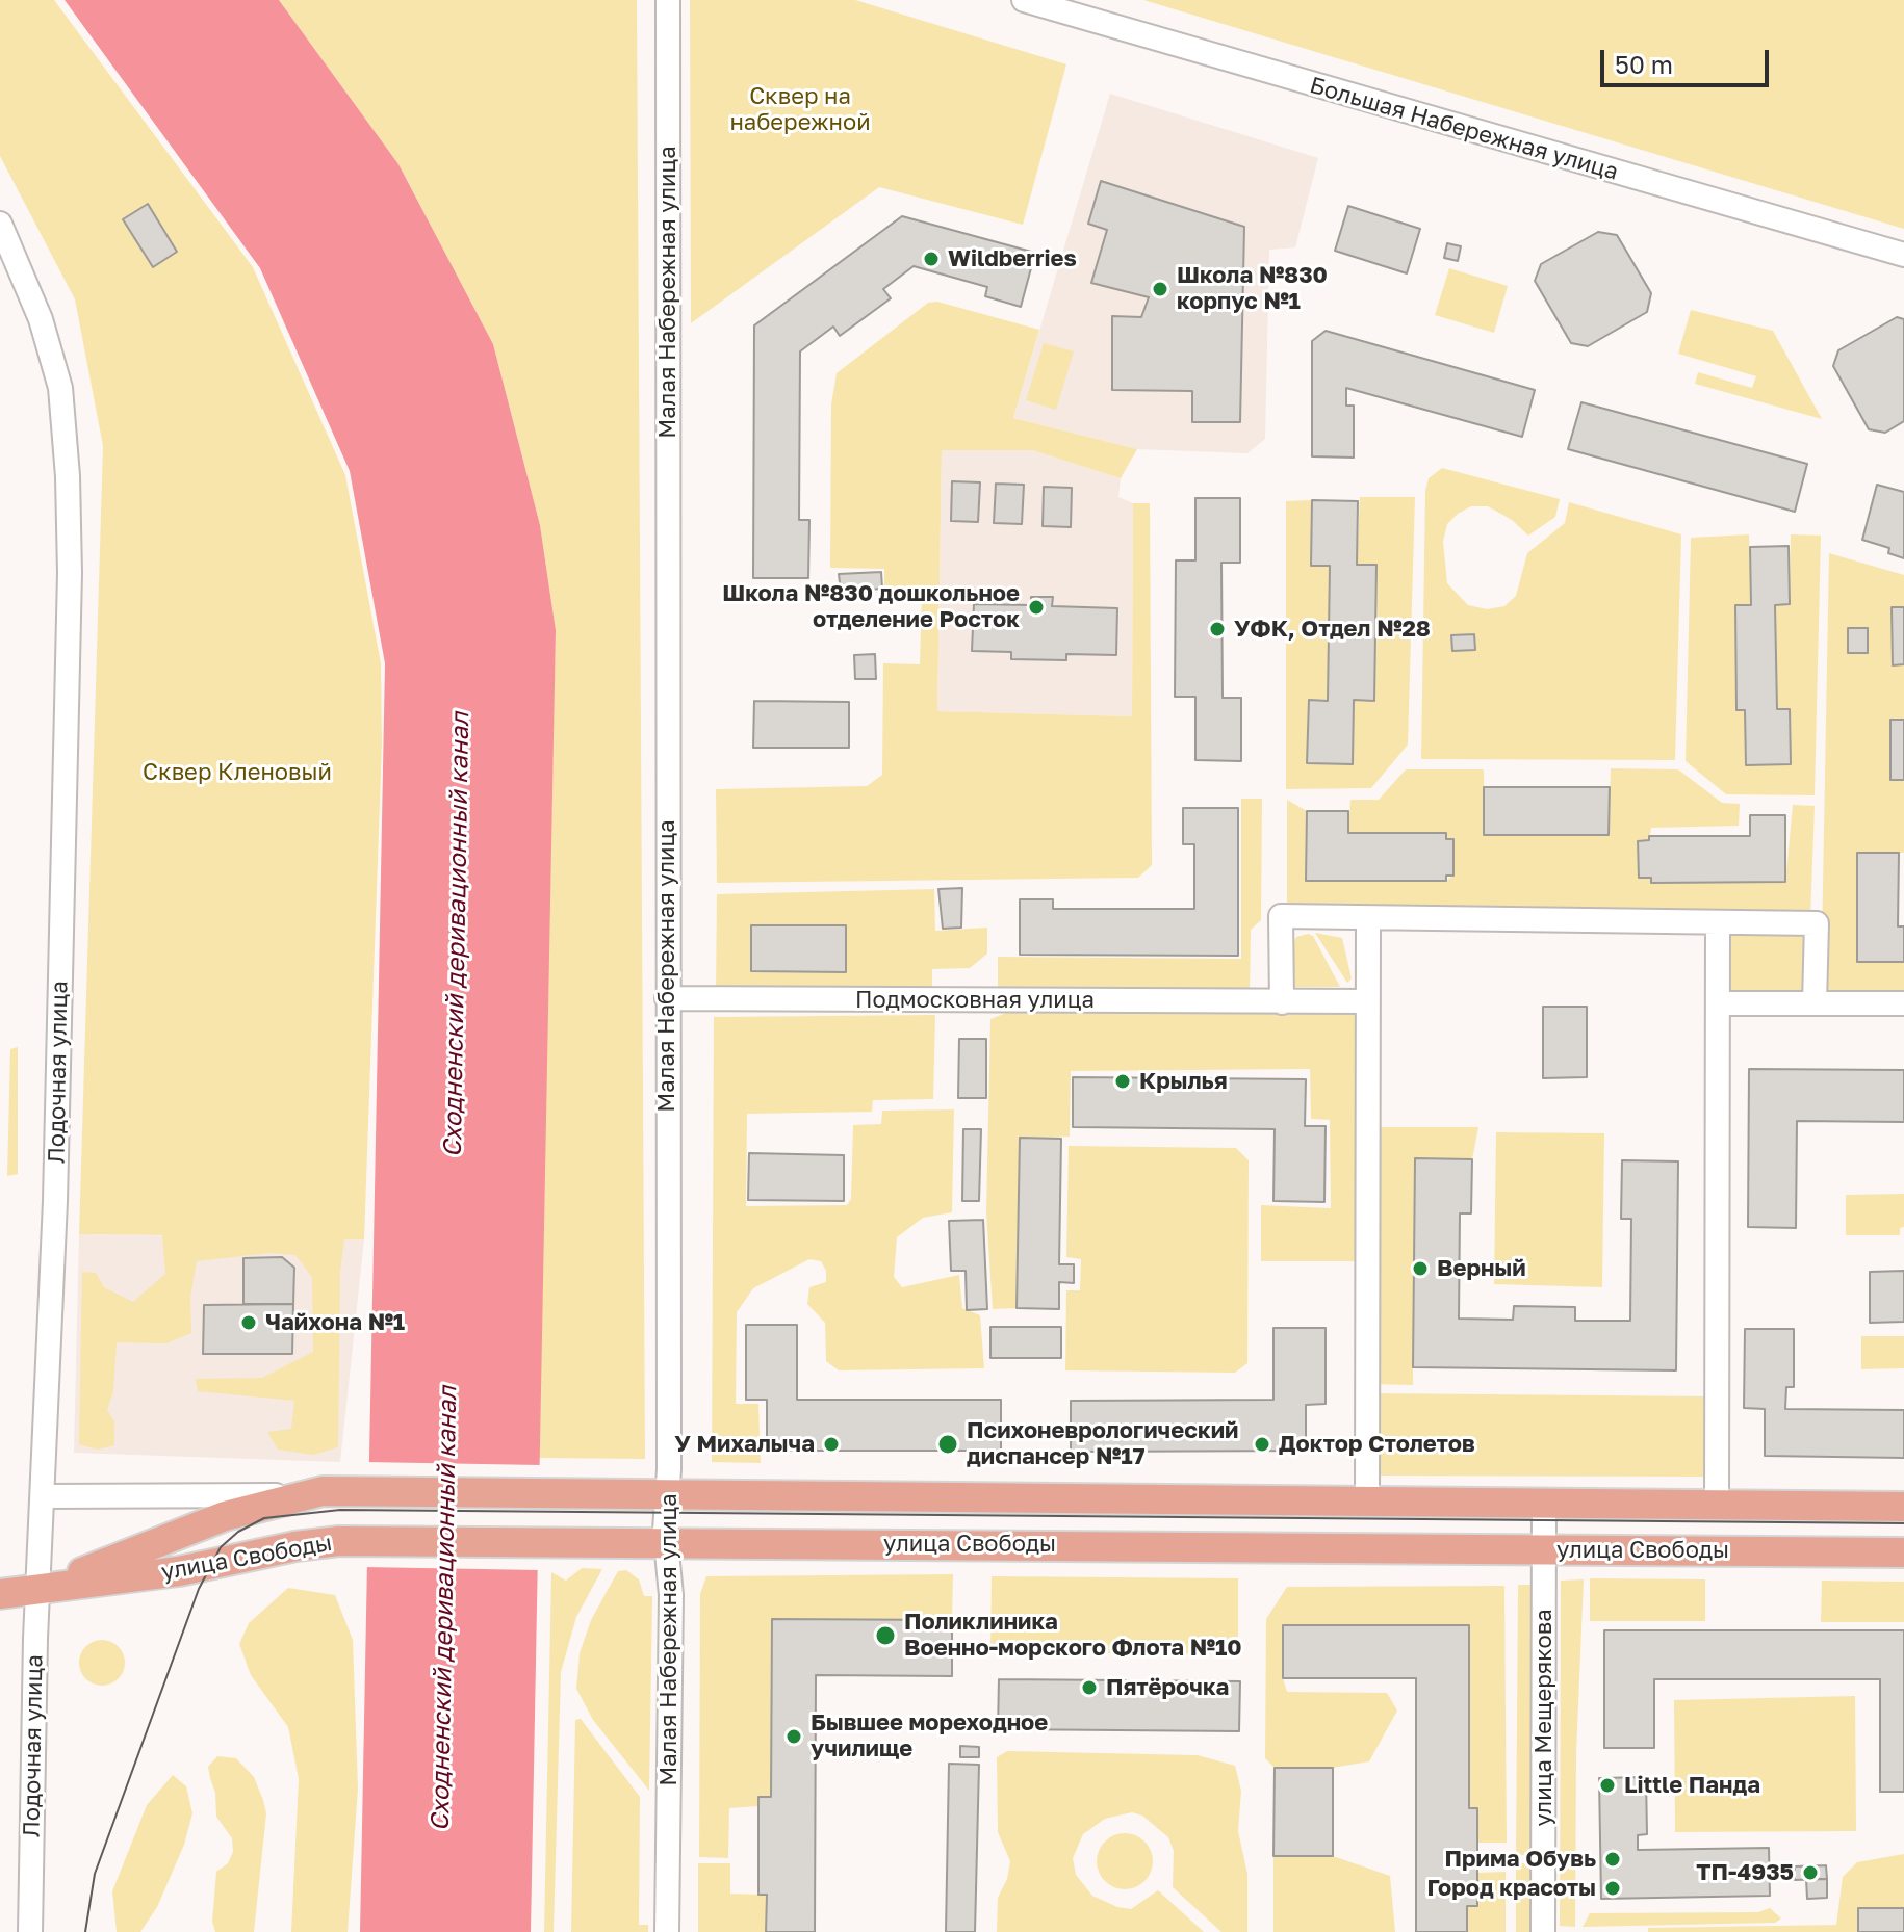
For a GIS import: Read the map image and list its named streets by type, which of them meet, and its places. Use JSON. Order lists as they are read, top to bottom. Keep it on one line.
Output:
{"streets":{"main road":["улица Свободы"],"street":["Большая Набережная улица","Малая Набережная улица","Подмосковная улица","Лодочная улица","улица Мещерякова"]},"crossings":[["Малая Набережная улица","Подмосковная улица"],["Малая Набережная улица","улица Свободы"],["Лодочная улица","улица Свободы"],["улица Свободы","улица Мещерякова"]],"water":["Сходненский деривационный канал"],"parks":["Сквер на набережной","Сквер Кленовый"],"places":["Wildberries","Школа №830 корпус №1","Школа №830 дошкольное отделение Росток","УФК, Отдел №28","Крылья","Верный","Чайхона №1","У Михалыча","Психоневрологический диспансер №17","Доктор Столетов","Поликлиника Военно-морского Флота №10","Пятёрочка","Бывшее мореходное училище","Little Панда","Прима Обувь","ТП-4935","Город красоты"],"scale_bar":"50 m"}
